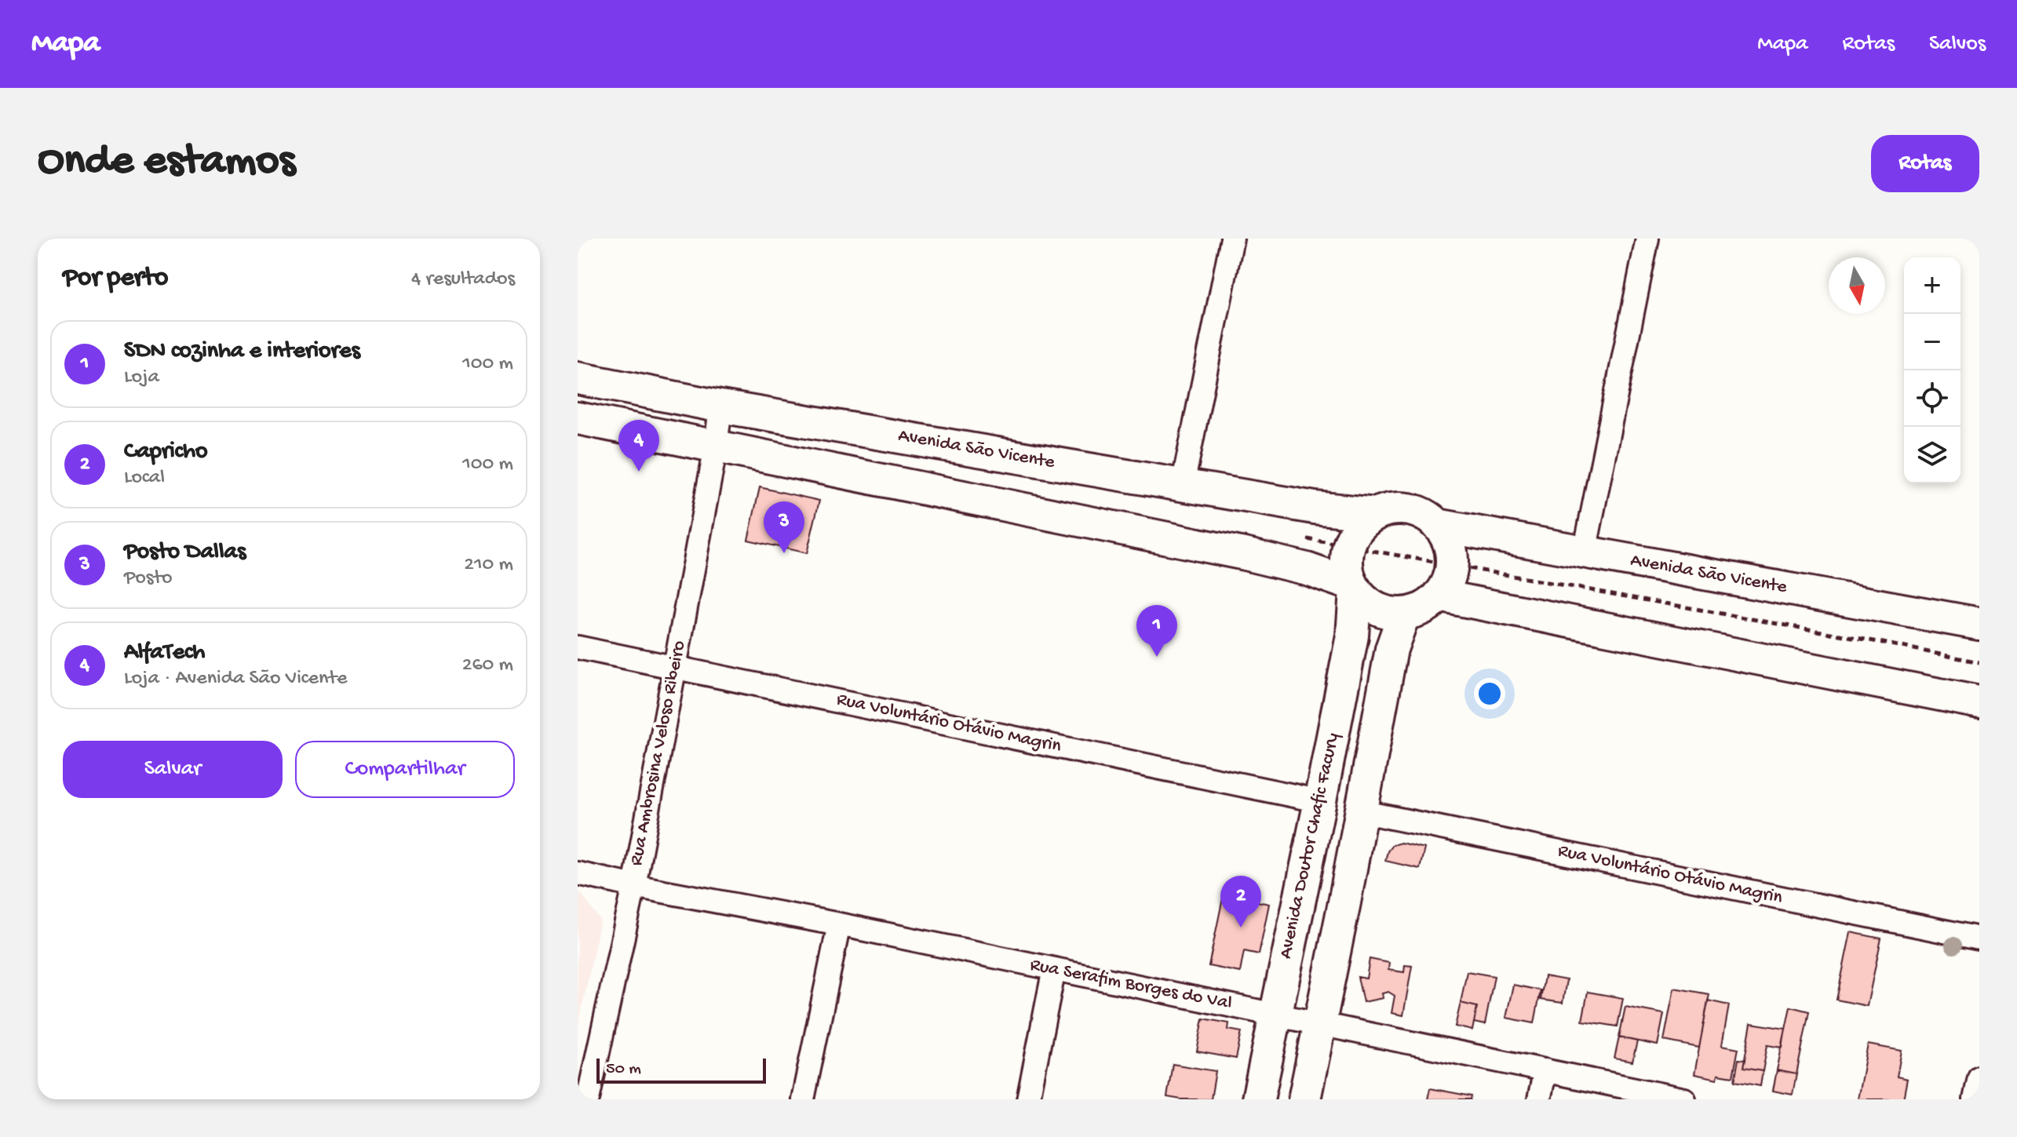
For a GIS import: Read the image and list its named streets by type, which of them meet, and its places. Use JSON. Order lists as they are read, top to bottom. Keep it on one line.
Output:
{"streets":{"main road":["Avenida São Vicente","Avenida Doutor Chafic Facury"],"street":["Rua Voluntário Otávio Magrin","Rua Ambrosina Veloso Ribeiro","Rua Serafim Borges do Val"]},"crossings":[["Avenida São Vicente","Rua Ambrosina Veloso Ribeiro"],["Avenida São Vicente","Avenida Doutor Chafic Facury"],["Rua Voluntário Otávio Magrin","Rua Ambrosina Veloso Ribeiro"],["Rua Voluntário Otávio Magrin","Avenida Doutor Chafic Facury"],["Rua Ambrosina Veloso Ribeiro","Rua Serafim Borges do Val"],["Avenida Doutor Chafic Facury","Rua Serafim Borges do Val"]],"scale_bar":"50 m","north":"bottom","page":{"header":"Mapa","nav":["Mapa","Rotas","Salvos"],"buttons":["Rotas",["Salvar","Compartilhar"]],"title":"Onde estamos","heading":["Por perto","4 resultados"],"map_buttons":["+","−"],"list":[{"mark":"1","name":"SDN cozinha e interiores","note":"Loja","value":"100 m"},{"mark":"2","name":"Capricho","note":"Local","value":"100 m"},{"mark":"3","name":"Posto Dallas","note":"Posto","value":"210 m"},{"mark":"4","name":"AlfaTech","note":"Loja · Avenida São Vicente","value":"260 m"}],"pins":["4","3","1","2"],"scale":"50 m"}}
